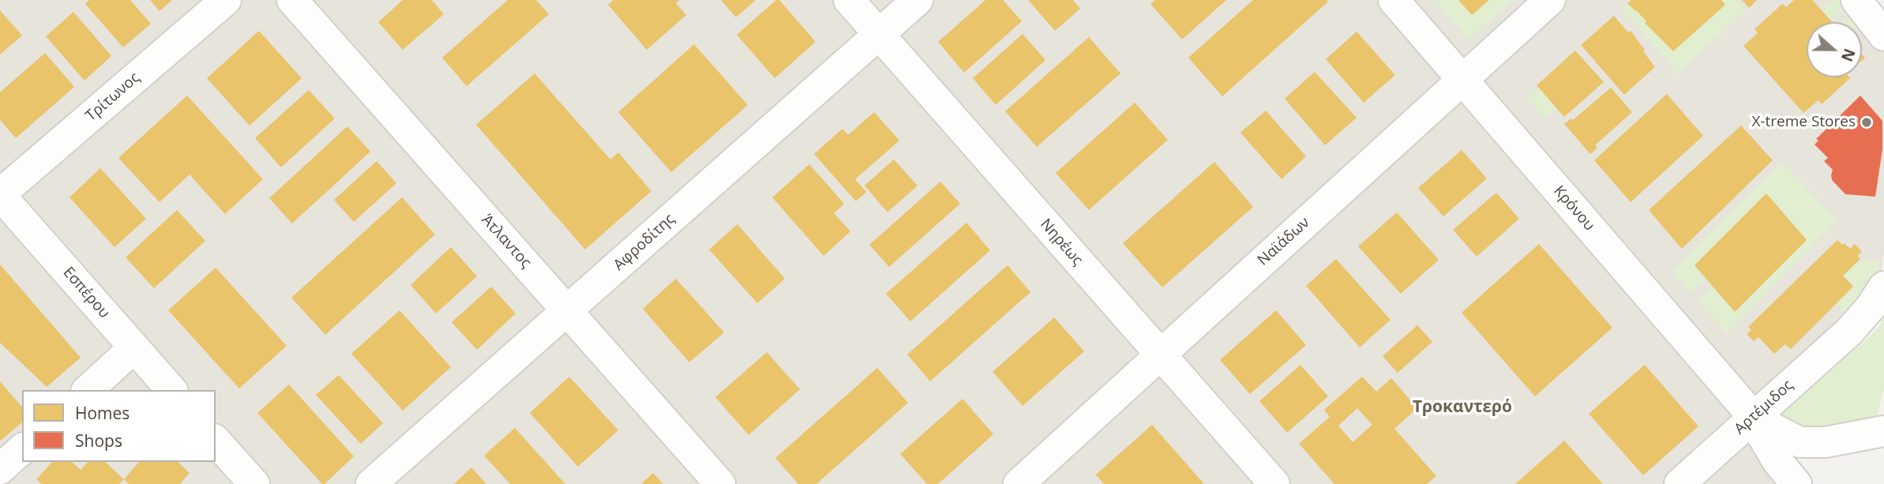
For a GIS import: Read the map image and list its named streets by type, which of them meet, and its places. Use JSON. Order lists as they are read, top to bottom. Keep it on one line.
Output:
{"streets":{"street":["Τρίτωνος","Κρόνου","Άτλαντος","Ναϊάδων","Αφροδίτης","Νηρέως","Εσπέρου","Αρτέμιδος"]},"crossings":[["Τρίτωνος","Εσπέρου"],["Κρόνου","Ναϊάδων"],["Κρόνου","Αρτέμιδος"],["Άτλαντος","Αφροδίτης"],["Ναϊάδων","Νηρέως"],["Αφροδίτης","Νηρέως"]],"districts":["Τροκαντερό"],"places":["X-treme Stores"],"legend":["Homes","Shops"],"north":"right"}
